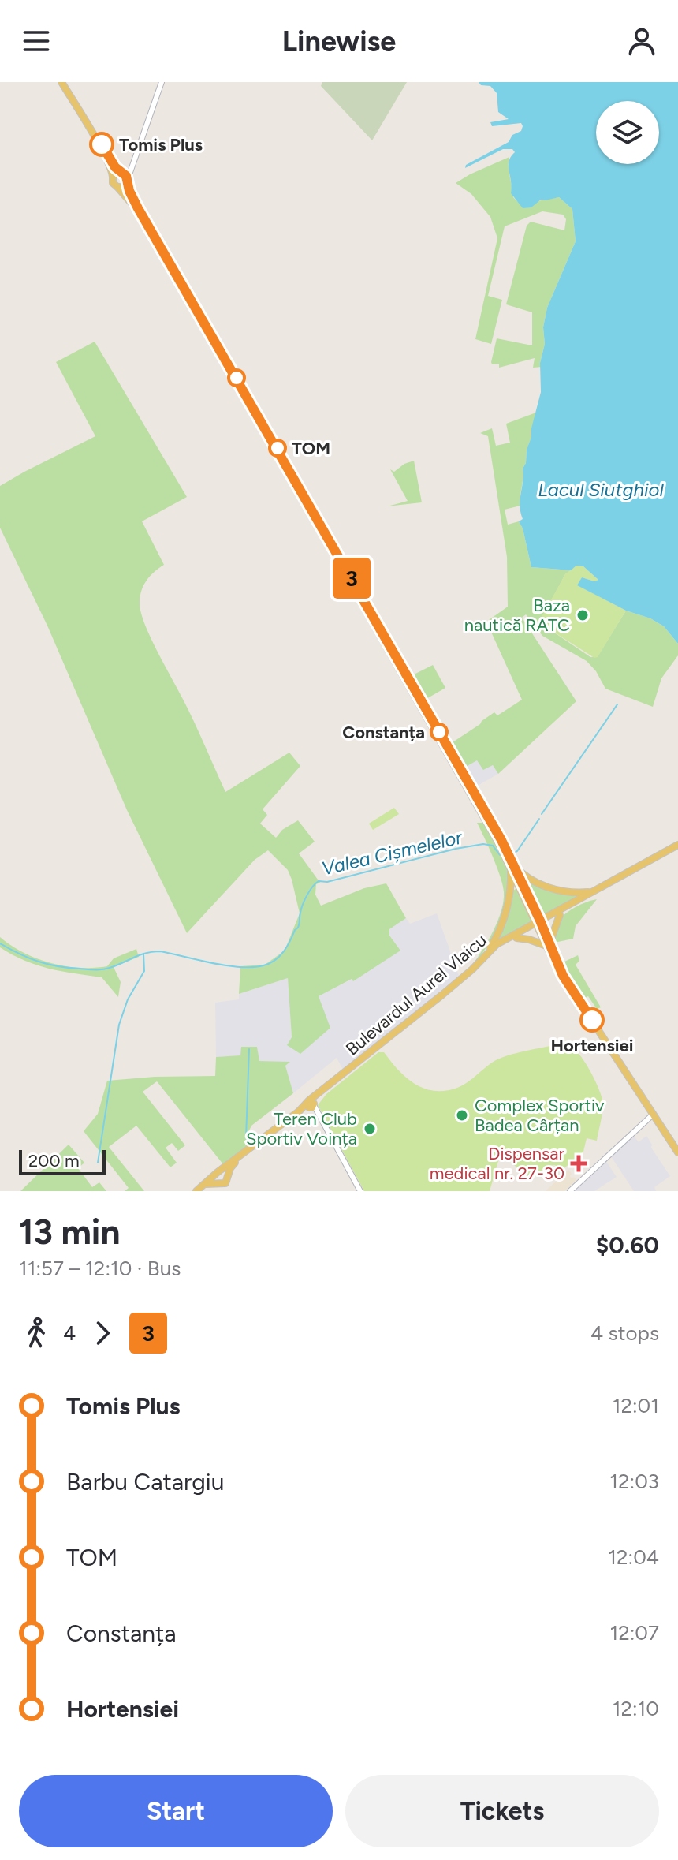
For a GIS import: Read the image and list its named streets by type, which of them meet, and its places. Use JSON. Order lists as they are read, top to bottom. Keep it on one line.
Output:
{"streets":{"main road":["Bulevardul Aurel Vlaicu"]},"water":["Lacul Siutghiol","Valea Cișmelelor"],"places":{"other":["Tomis Plus","TOM","Baza nautică RATC","Constanța","Hortensiei","Complex Sportiv Badea Cârțan","Teren Club Sportiv Voința"],"health":["Dispensar medical nr. 27-30"]},"lines":["bus line 3"],"scale_bar":"200 m","page":{"header":"Linewise","on_map":"3","scale":"200 m","heading":["13 min","11:57 – 12:10 · Bus","$0.60"],"legs":["4","3","4 stops"],"list":[{"name":"Tomis Plus","value":"12:01"},{"name":"Barbu Catargiu","value":"12:03"},{"name":"TOM","value":"12:04"},{"name":"Constanța","value":"12:07"},{"name":"Hortensiei","value":"12:10"}],"buttons":["Start","Tickets"]}}
